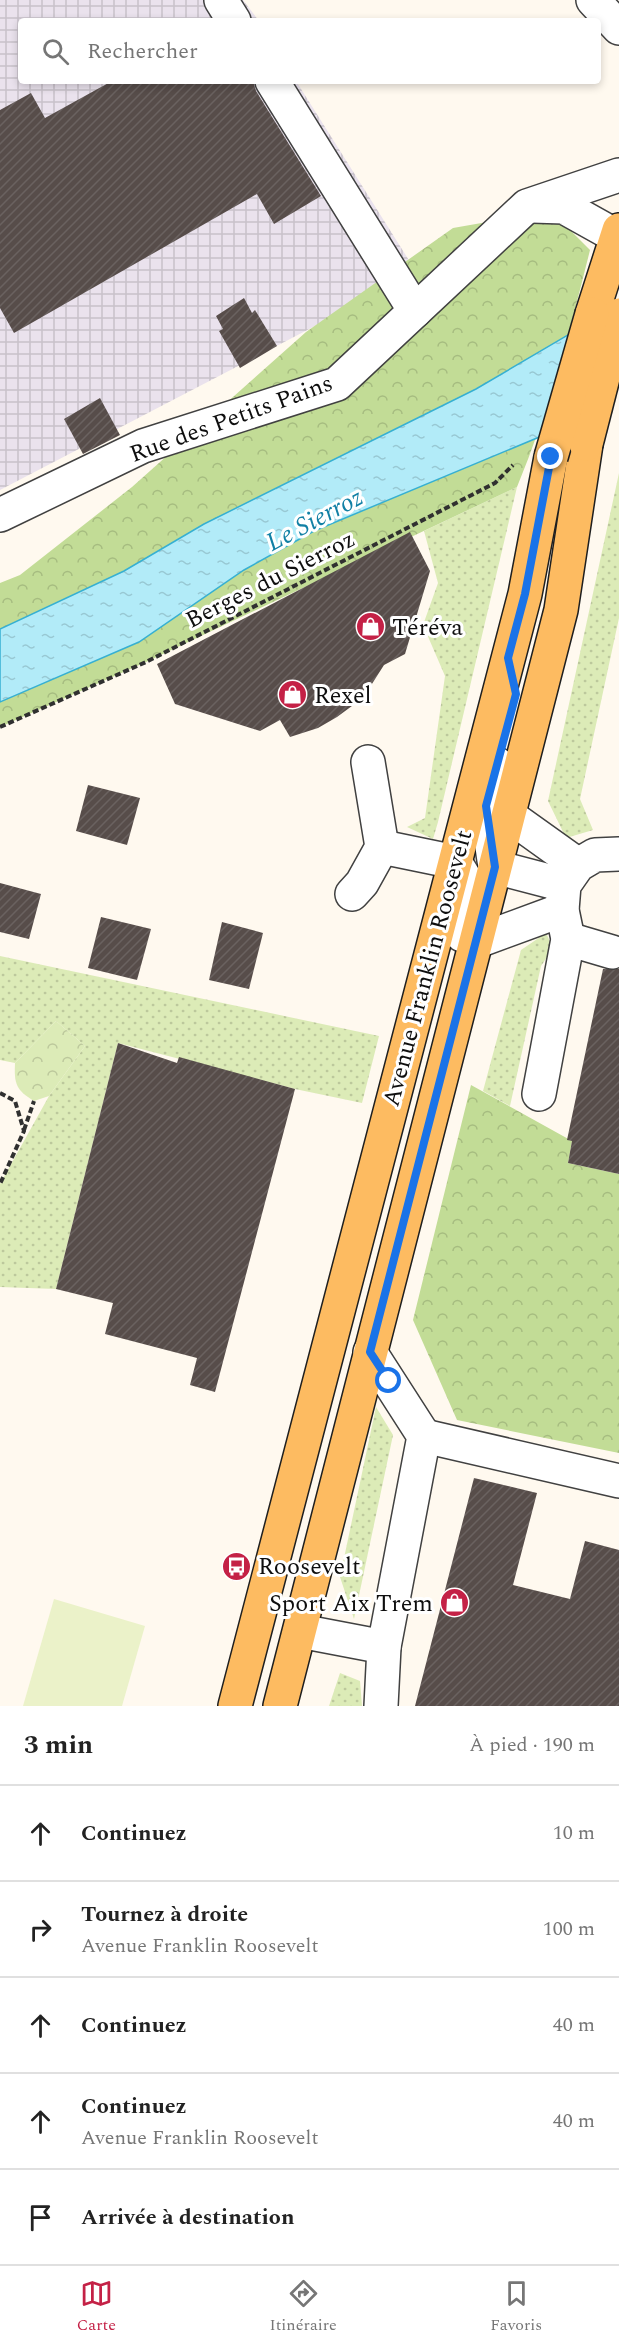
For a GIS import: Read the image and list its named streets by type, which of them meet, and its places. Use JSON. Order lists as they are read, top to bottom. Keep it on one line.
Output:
{"streets":{"main road":["Avenue Franklin Roosevelt"],"street":["Rue des Petits Pains"],"path":["Berges du Sierroz"]},"water":["Le Sierroz"],"places":{"shop":["Téréva","Rexel","Sport Aix Trem"],"bus stop":["Roosevelt"]},"page":{"search":"Rechercher","heading":["3 min","À pied · 190 m"],"list":[["Continuez","10 m"],["Tournez à droite","Avenue Franklin Roosevelt","100 m"],["Continuez","40 m"],["Continuez","Avenue Franklin Roosevelt","40 m"],"Arrivée à destination"],"nav":["Carte","Itinéraire","Favoris"]}}
